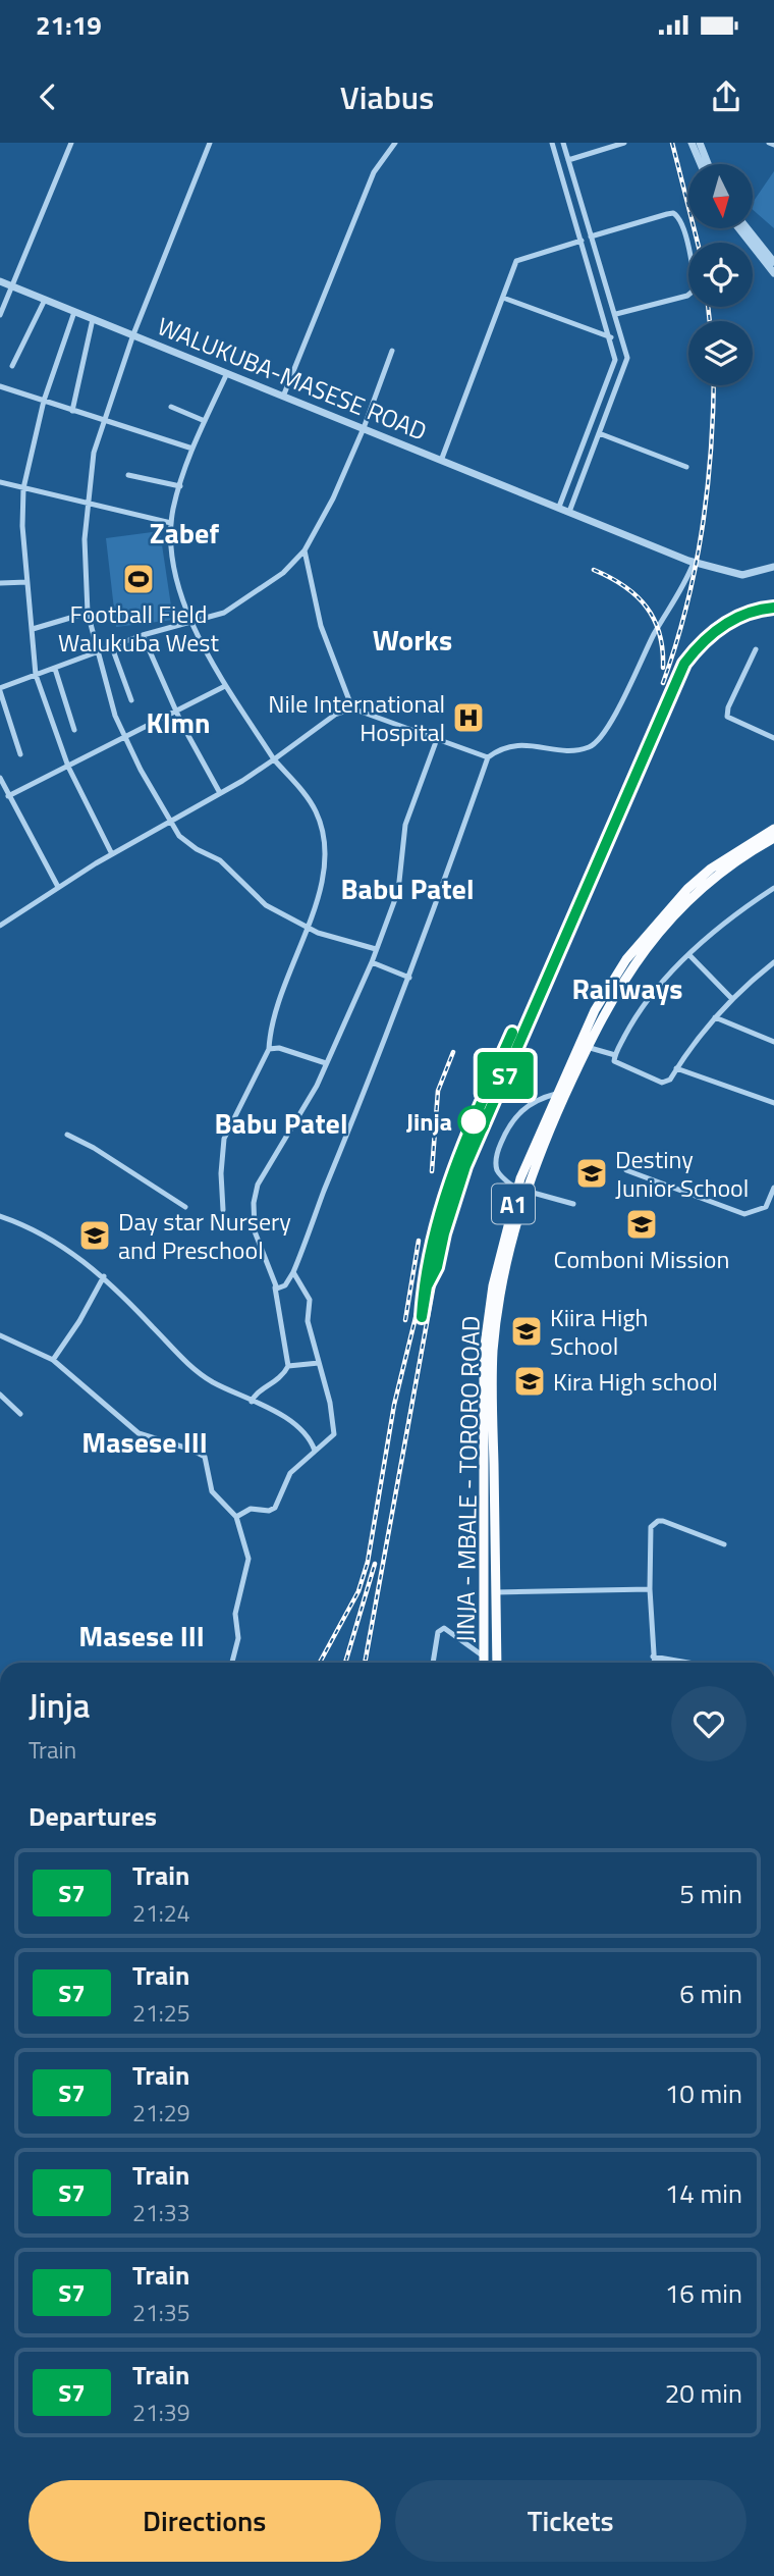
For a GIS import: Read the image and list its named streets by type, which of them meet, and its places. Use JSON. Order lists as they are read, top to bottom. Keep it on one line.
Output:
{"streets":{"highway":["A1","JINJA - MBALE - TORORO ROAD"],"street":["WALUKUBA-MASESE ROAD"]},"districts":["Zabef","Works","Klmn","Babu Patel","Railways","Babu Patel","Masese III","Masese III"],"places":{"sports":["Football Field Walukuba West"],"hospital":["Nile International Hospital"],"other":["Jinja"],"school or university":["Destiny Junior School","Comboni Mission","Day star Nursery and Preschool","Kiira High School","Kira High school"]},"north":"bottom","page":{"status":"21:19","header":"Viabus","on_map":"S7","heading":[["Jinja","Train"],"Departures"],"list":[{"mark":"S7","name":"Train","note":"21:24","value":"5 min"},{"mark":"S7","name":"Train","note":"21:25","value":"6 min"},{"mark":"S7","name":"Train","note":"21:29","value":"10 min"},{"mark":"S7","name":"Train","note":"21:33","value":"14 min"},{"mark":"S7","name":"Train","note":"21:35","value":"16 min"},{"mark":"S7","name":"Train","note":"21:39","value":"20 min"}],"buttons":["Directions","Tickets"]}}
